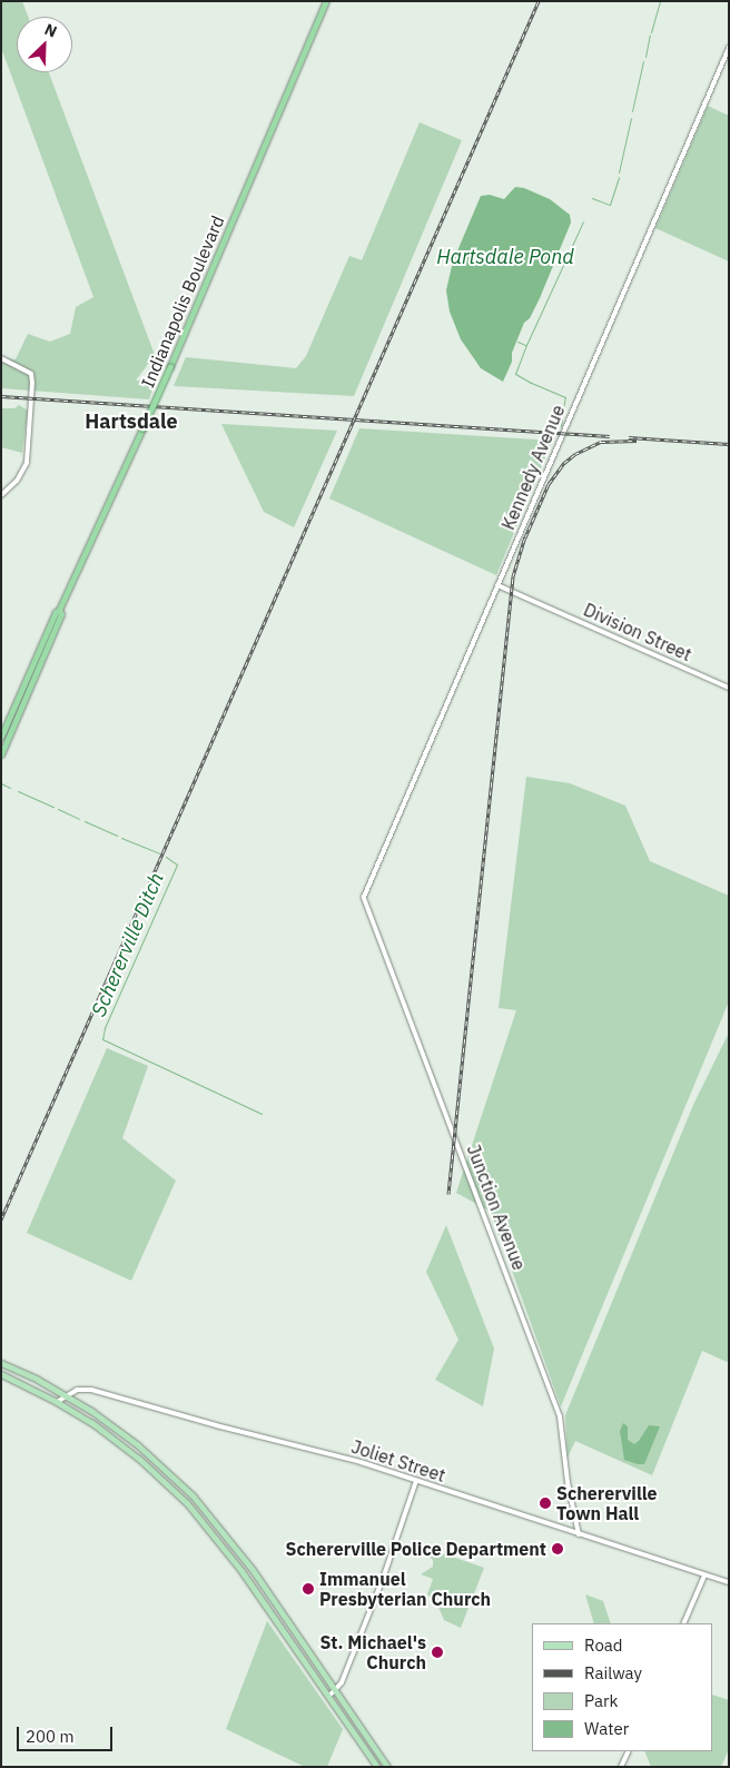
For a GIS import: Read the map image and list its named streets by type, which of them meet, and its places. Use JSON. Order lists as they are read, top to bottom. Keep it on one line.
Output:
{"streets":{"highway":["Indianapolis Boulevard"],"street":["Kennedy Avenue","Division Street","Junction Avenue","Joliet Street"]},"crossings":[["Kennedy Avenue","Division Street"],["Kennedy Avenue","Junction Avenue"],["Junction Avenue","Joliet Street"]],"districts":["Hartsdale"],"water":["Hartsdale Pond","Schererville Ditch"],"places":["Schererville Town Hall","Schererville Police Department","Immanuel Presbyterian Church","St. Michael's Church"],"legend":["Road","Railway","Park","Water"],"scale_bar":"200 m","north":"top right"}
